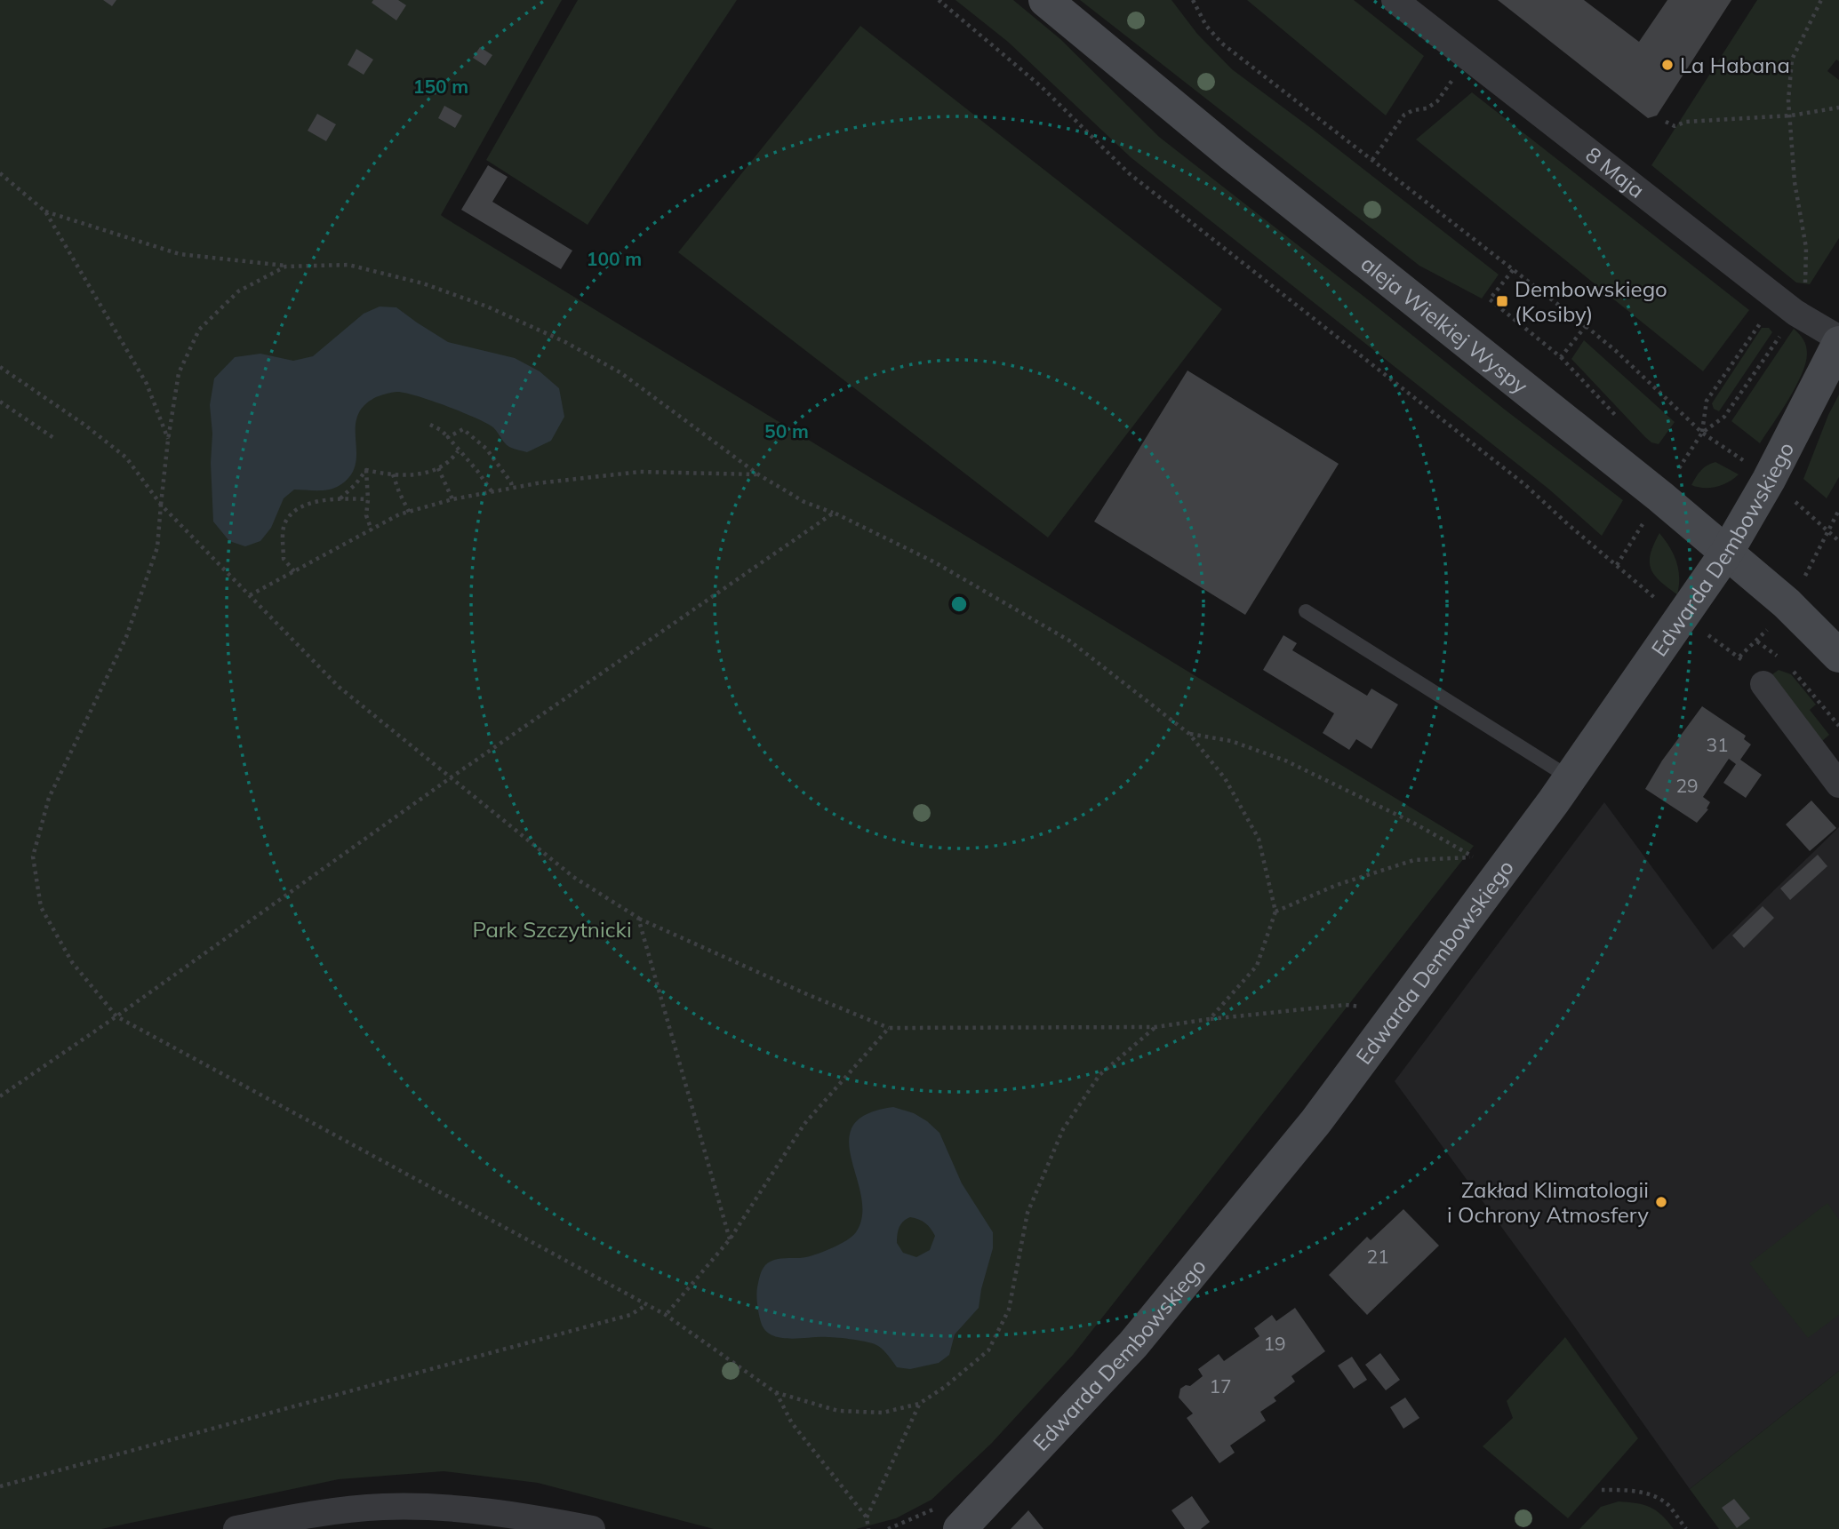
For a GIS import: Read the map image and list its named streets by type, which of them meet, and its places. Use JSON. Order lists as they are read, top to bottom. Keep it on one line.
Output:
{"streets":{"street":["8 Maja","aleja Wielkiej Wyspy","Edwarda Dembowskiego"]},"crossings":[["aleja Wielkiej Wyspy","Edwarda Dembowskiego"]],"parks":["Park Szczytnicki"],"places":{"other":["La Habana","Zakład Klimatologii i Ochrony Atmosfery"],"transit":["Dembowskiego (Kosiby)"]},"house_numbers":["31","29","21","19","17"],"rings":["150 m","100 m","50 m"]}
